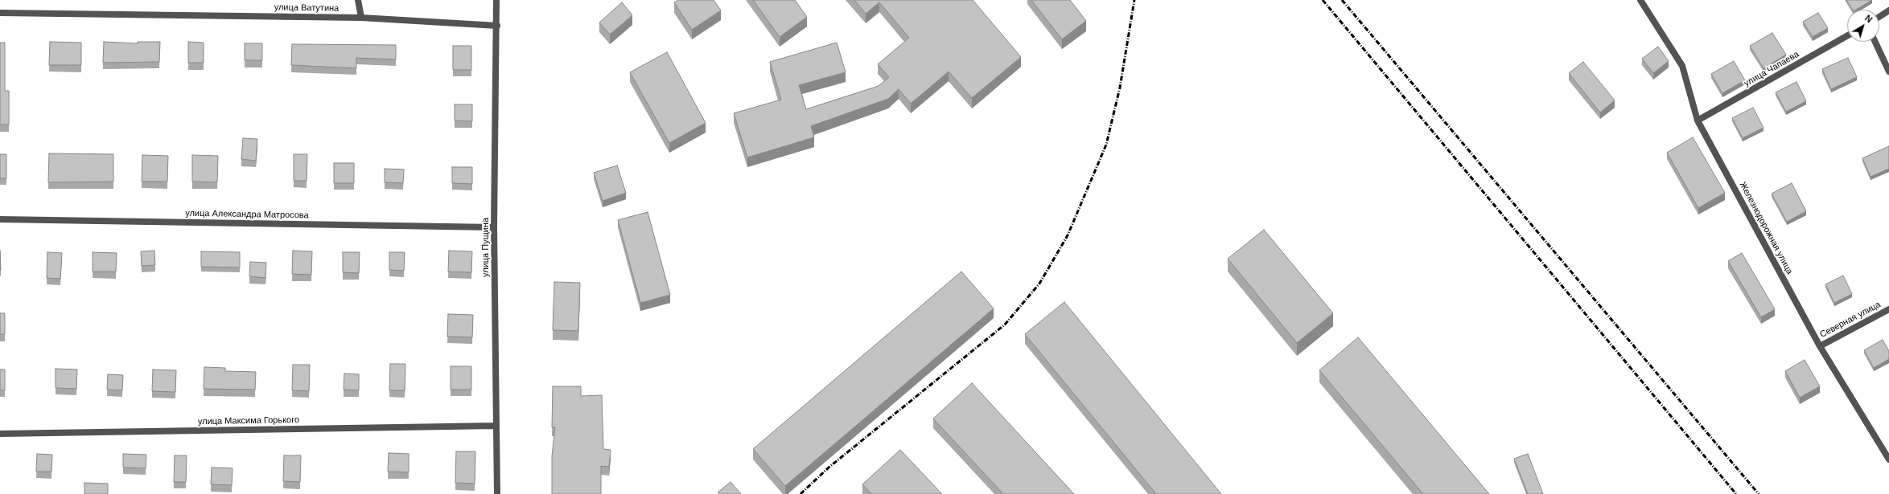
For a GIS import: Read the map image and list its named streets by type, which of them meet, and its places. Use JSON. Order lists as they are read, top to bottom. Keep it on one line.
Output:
{"streets":{"street":["улица Ватутина","улица Чапаева","улица Александра Матросова","Железнодорожная улица","улица Пущина","Северная улица","улица Максима Горького"]},"crossings":[["улица Ватутина","улица Пущина"],["улица Чапаева","Железнодорожная улица"],["улица Александра Матросова","улица Пущина"],["Железнодорожная улица","Северная улица"],["улица Пущина","улица Максима Горького"]],"north":"top right"}
